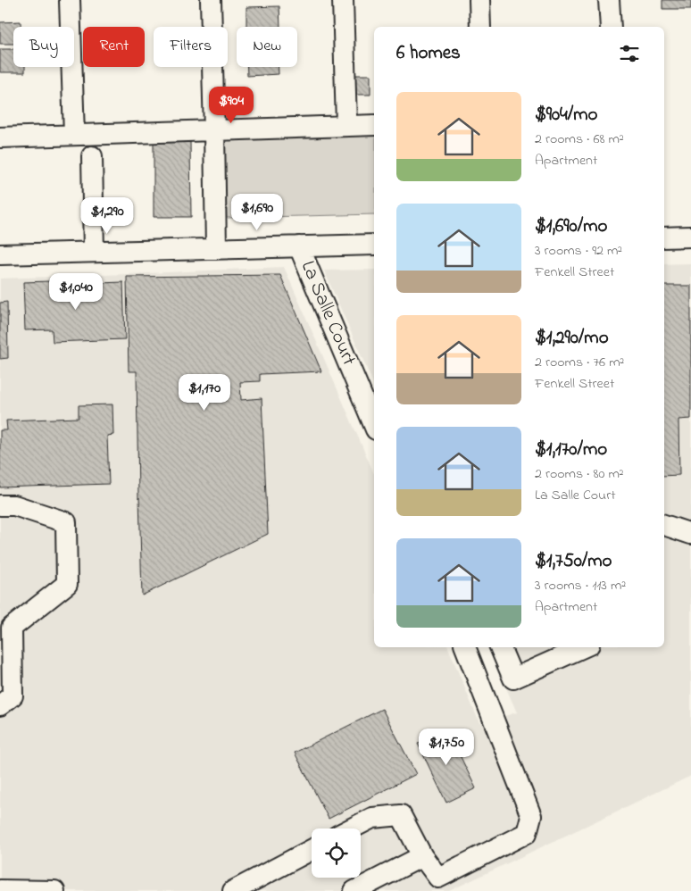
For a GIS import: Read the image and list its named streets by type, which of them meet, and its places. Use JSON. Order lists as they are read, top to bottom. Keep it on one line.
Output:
{"streets":{"street":["La Salle Court"]},"page":{"chip":["Buy","Rent","Filters","New"],"heading":"6 homes","list":[{"name":"$904/mo","note":"2 rooms · 68 m² · Apartment"},{"name":"$1,690/mo","note":"3 rooms · 92 m² · Fenkell Street"},{"name":"$1,290/mo","note":"2 rooms · 76 m² · Fenkell Street"},{"name":"$1,170/mo","note":"2 rooms · 80 m² · La Salle Court"},{"name":"$1,750/mo","note":"3 rooms · 113 m² · Apartment"}],"price":["$904","$1,690","$1,290","$1,040","$1,170","$1,750"]}}
